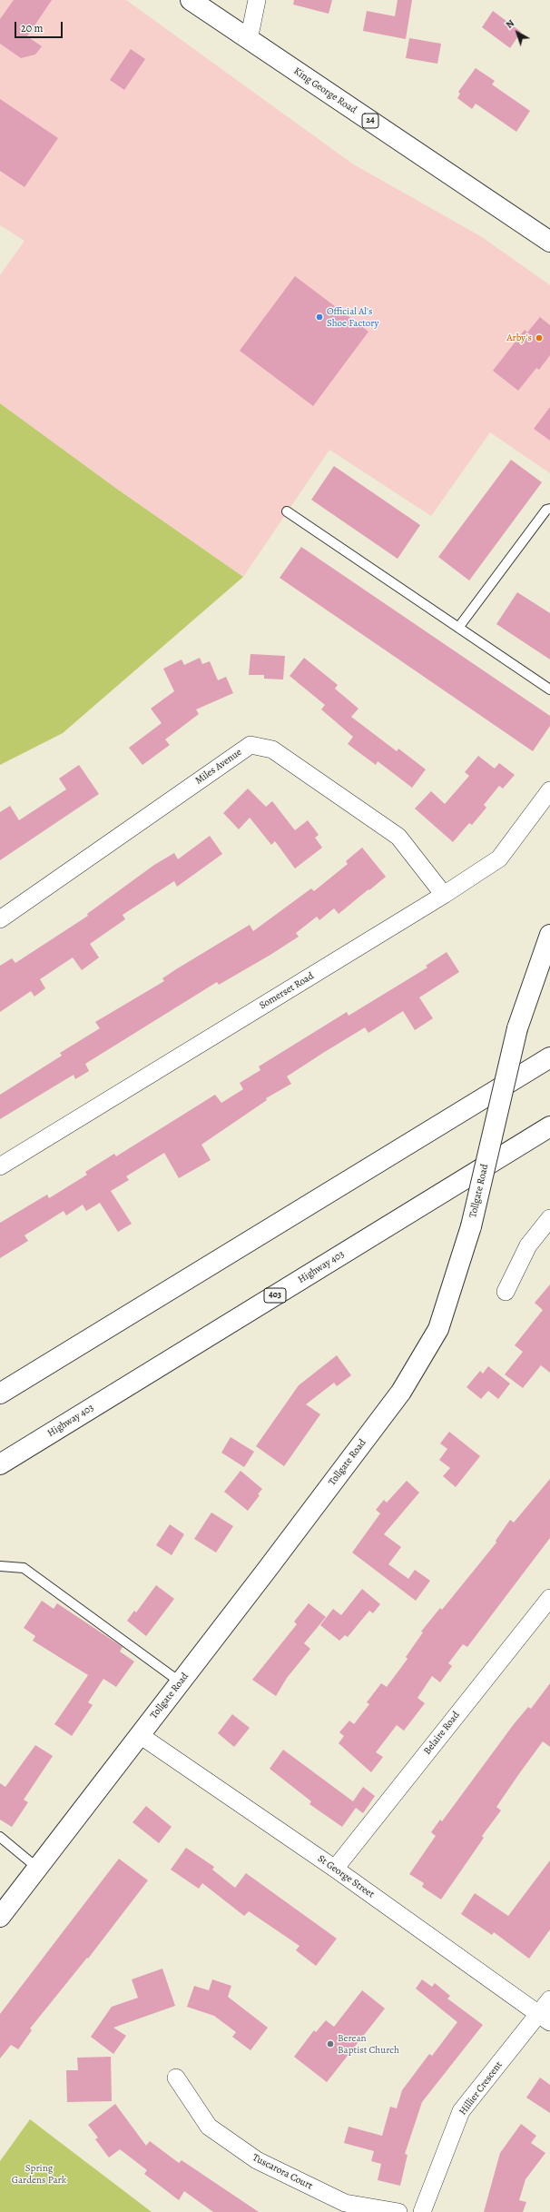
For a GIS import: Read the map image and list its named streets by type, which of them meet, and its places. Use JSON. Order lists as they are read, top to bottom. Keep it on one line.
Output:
{"streets":{"main road":["King George Road","24","Tollgate Road","Highway 403","403"],"street":["Miles Avenue","Somerset Road","Belaire Road","St George Street","Hillier Crescent","Tuscarora Court"]},"crossings":[["Miles Avenue","Somerset Road"],["Tollgate Road","St George Street"],["Belaire Road","St George Street"],["St George Street","Hillier Crescent"]],"parks":["Spring Gardens Park"],"places":["Official Al's Shoe Factory","Arby's","Berean Baptist Church"],"scale_bar":"20 m","north":"top left"}
